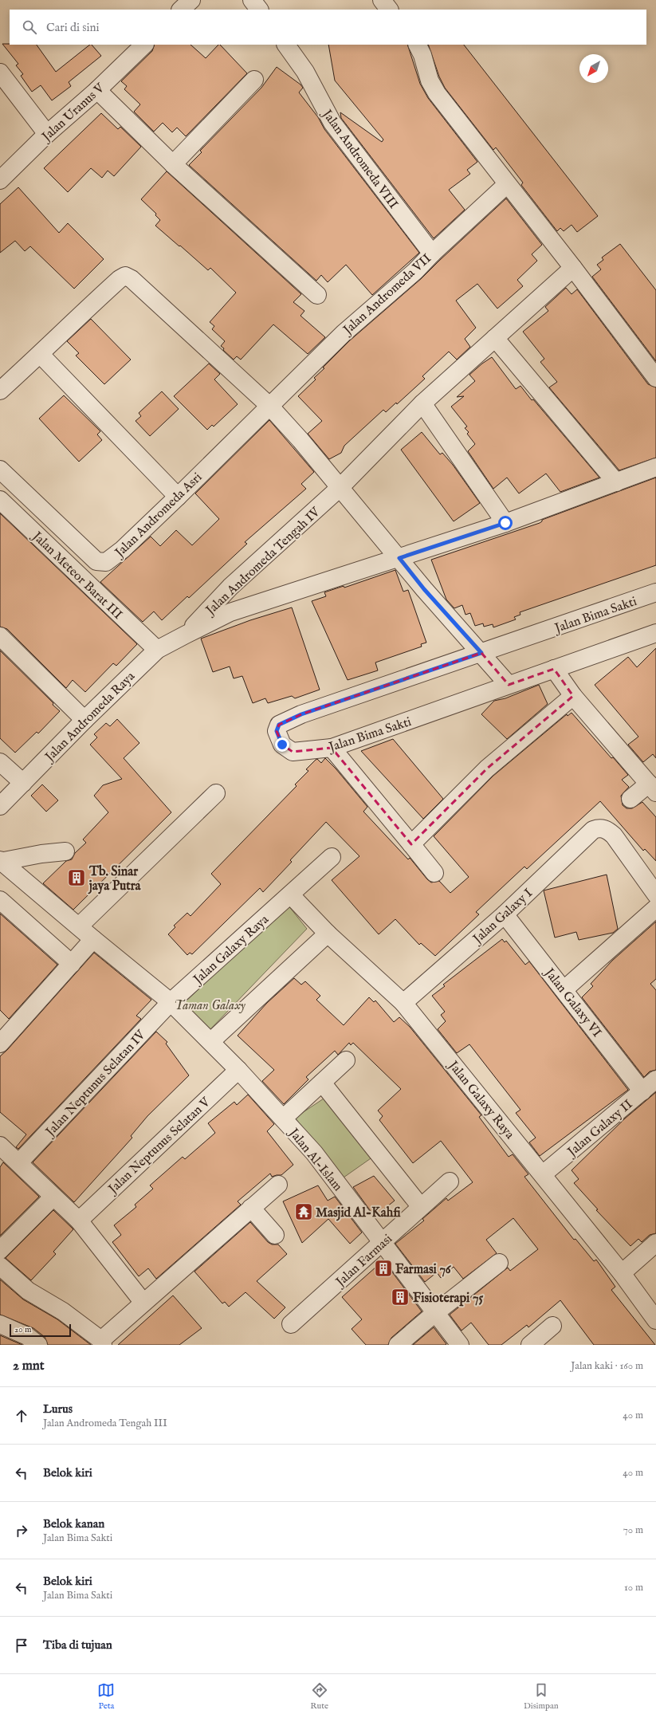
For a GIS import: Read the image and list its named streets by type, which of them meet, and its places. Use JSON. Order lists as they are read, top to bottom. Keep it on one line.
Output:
{"streets":{"street":["Jalan Uranus V","Jalan Andromeda VIII","Jalan Andromeda VII","Jalan Andromeda Asri","Jalan Andromeda Tengah IV","Jalan Meteor Barat III","Jalan Bima Sakti","Jalan Andromeda Raya","Jalan Galaxy I","Jalan Galaxy Raya","Jalan Galaxy VI","Jalan Neptunus Selatan IV","Jalan Galaxy II","Jalan Neptunus Selatan V","Jalan Al-Islam","Jalan Farmasi"]},"crossings":[["Jalan Andromeda VIII","Jalan Andromeda VII"],["Jalan Andromeda VII","Jalan Andromeda Asri"],["Jalan Andromeda Tengah IV","Jalan Andromeda Raya"],["Jalan Meteor Barat III","Jalan Andromeda Raya"],["Jalan Galaxy I","Jalan Galaxy Raya"],["Jalan Galaxy I","Jalan Galaxy VI"],["Jalan Galaxy Raya","Jalan Neptunus Selatan IV"],["Jalan Galaxy Raya","Jalan Galaxy II"],["Jalan Galaxy Raya","Jalan Al-Islam"],["Jalan Galaxy VI","Jalan Galaxy II"],["Jalan Neptunus Selatan IV","Jalan Al-Islam"],["Jalan Neptunus Selatan V","Jalan Al-Islam"],["Jalan Al-Islam","Jalan Farmasi"]],"parks":["Taman Galaxy"],"places":{"building":["Tb. Sinar jaya Putra","Farmasi 76","Fisioterapi 75"],"temple":["Masjid Al-Kahfi"]},"scale_bar":"20 m","north":"bottom left","page":{"search":"Cari di sini","scale":"20 m","heading":["2 mnt","Jalan kaki · 160 m"],"list":[["Lurus","Jalan Andromeda Tengah III","40 m"],["Belok kiri","40 m"],["Belok kanan","Jalan Bima Sakti","70 m"],["Belok kiri","Jalan Bima Sakti","10 m"],"Tiba di tujuan"],"nav":["Peta","Rute","Disimpan"]}}
